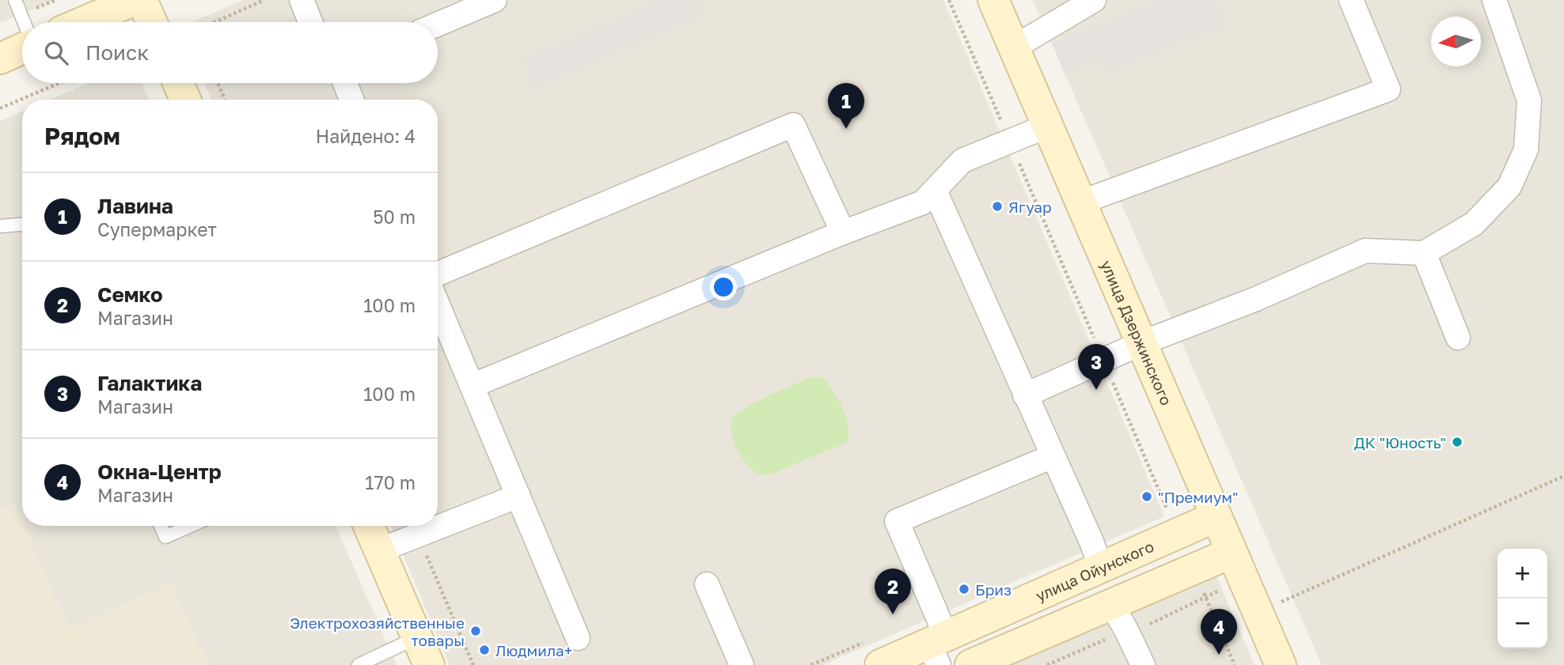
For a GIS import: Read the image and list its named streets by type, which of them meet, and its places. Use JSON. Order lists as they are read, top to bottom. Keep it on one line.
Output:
{"streets":{"street":["улица Дзержинского","улица Ойунского"]},"crossings":[["улица Дзержинского","улица Ойунского"]],"places":["Ягуар","ДК \"Юность\"","\"Премиум\"","Бриз","Электрохозяйственные товары","Людмила+"],"north":"left","page":{"search":"Поиск","pins":["1","3","2","4"],"heading":["Рядом","Найдено: 4"],"list":[{"mark":"1","name":"Лавина","note":"Супермаркет","value":"50 m"},{"mark":"2","name":"Семко","note":"Магазин","value":"100 m"},{"mark":"3","name":"Галактика","note":"Магазин","value":"100 m"},{"mark":"4","name":"Окна-Центр","note":"Магазин","value":"170 m"}],"map_buttons":["+","−"]}}
